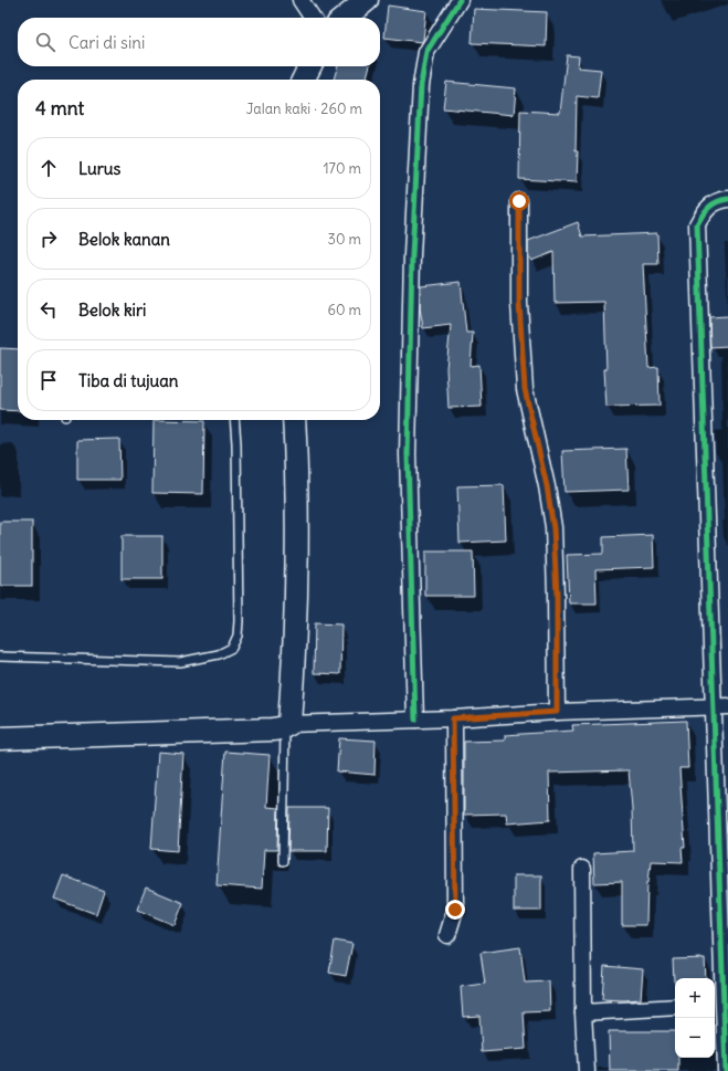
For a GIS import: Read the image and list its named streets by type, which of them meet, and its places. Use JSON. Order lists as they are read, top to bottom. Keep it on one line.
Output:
{"page":{"search":"Cari di sini","heading":["4 mnt","Jalan kaki · 260 m"],"list":[["Lurus","170 m"],["Belok kanan","30 m"],["Belok kiri","60 m"],"Tiba di tujuan"],"map_buttons":["+","−"]}}
